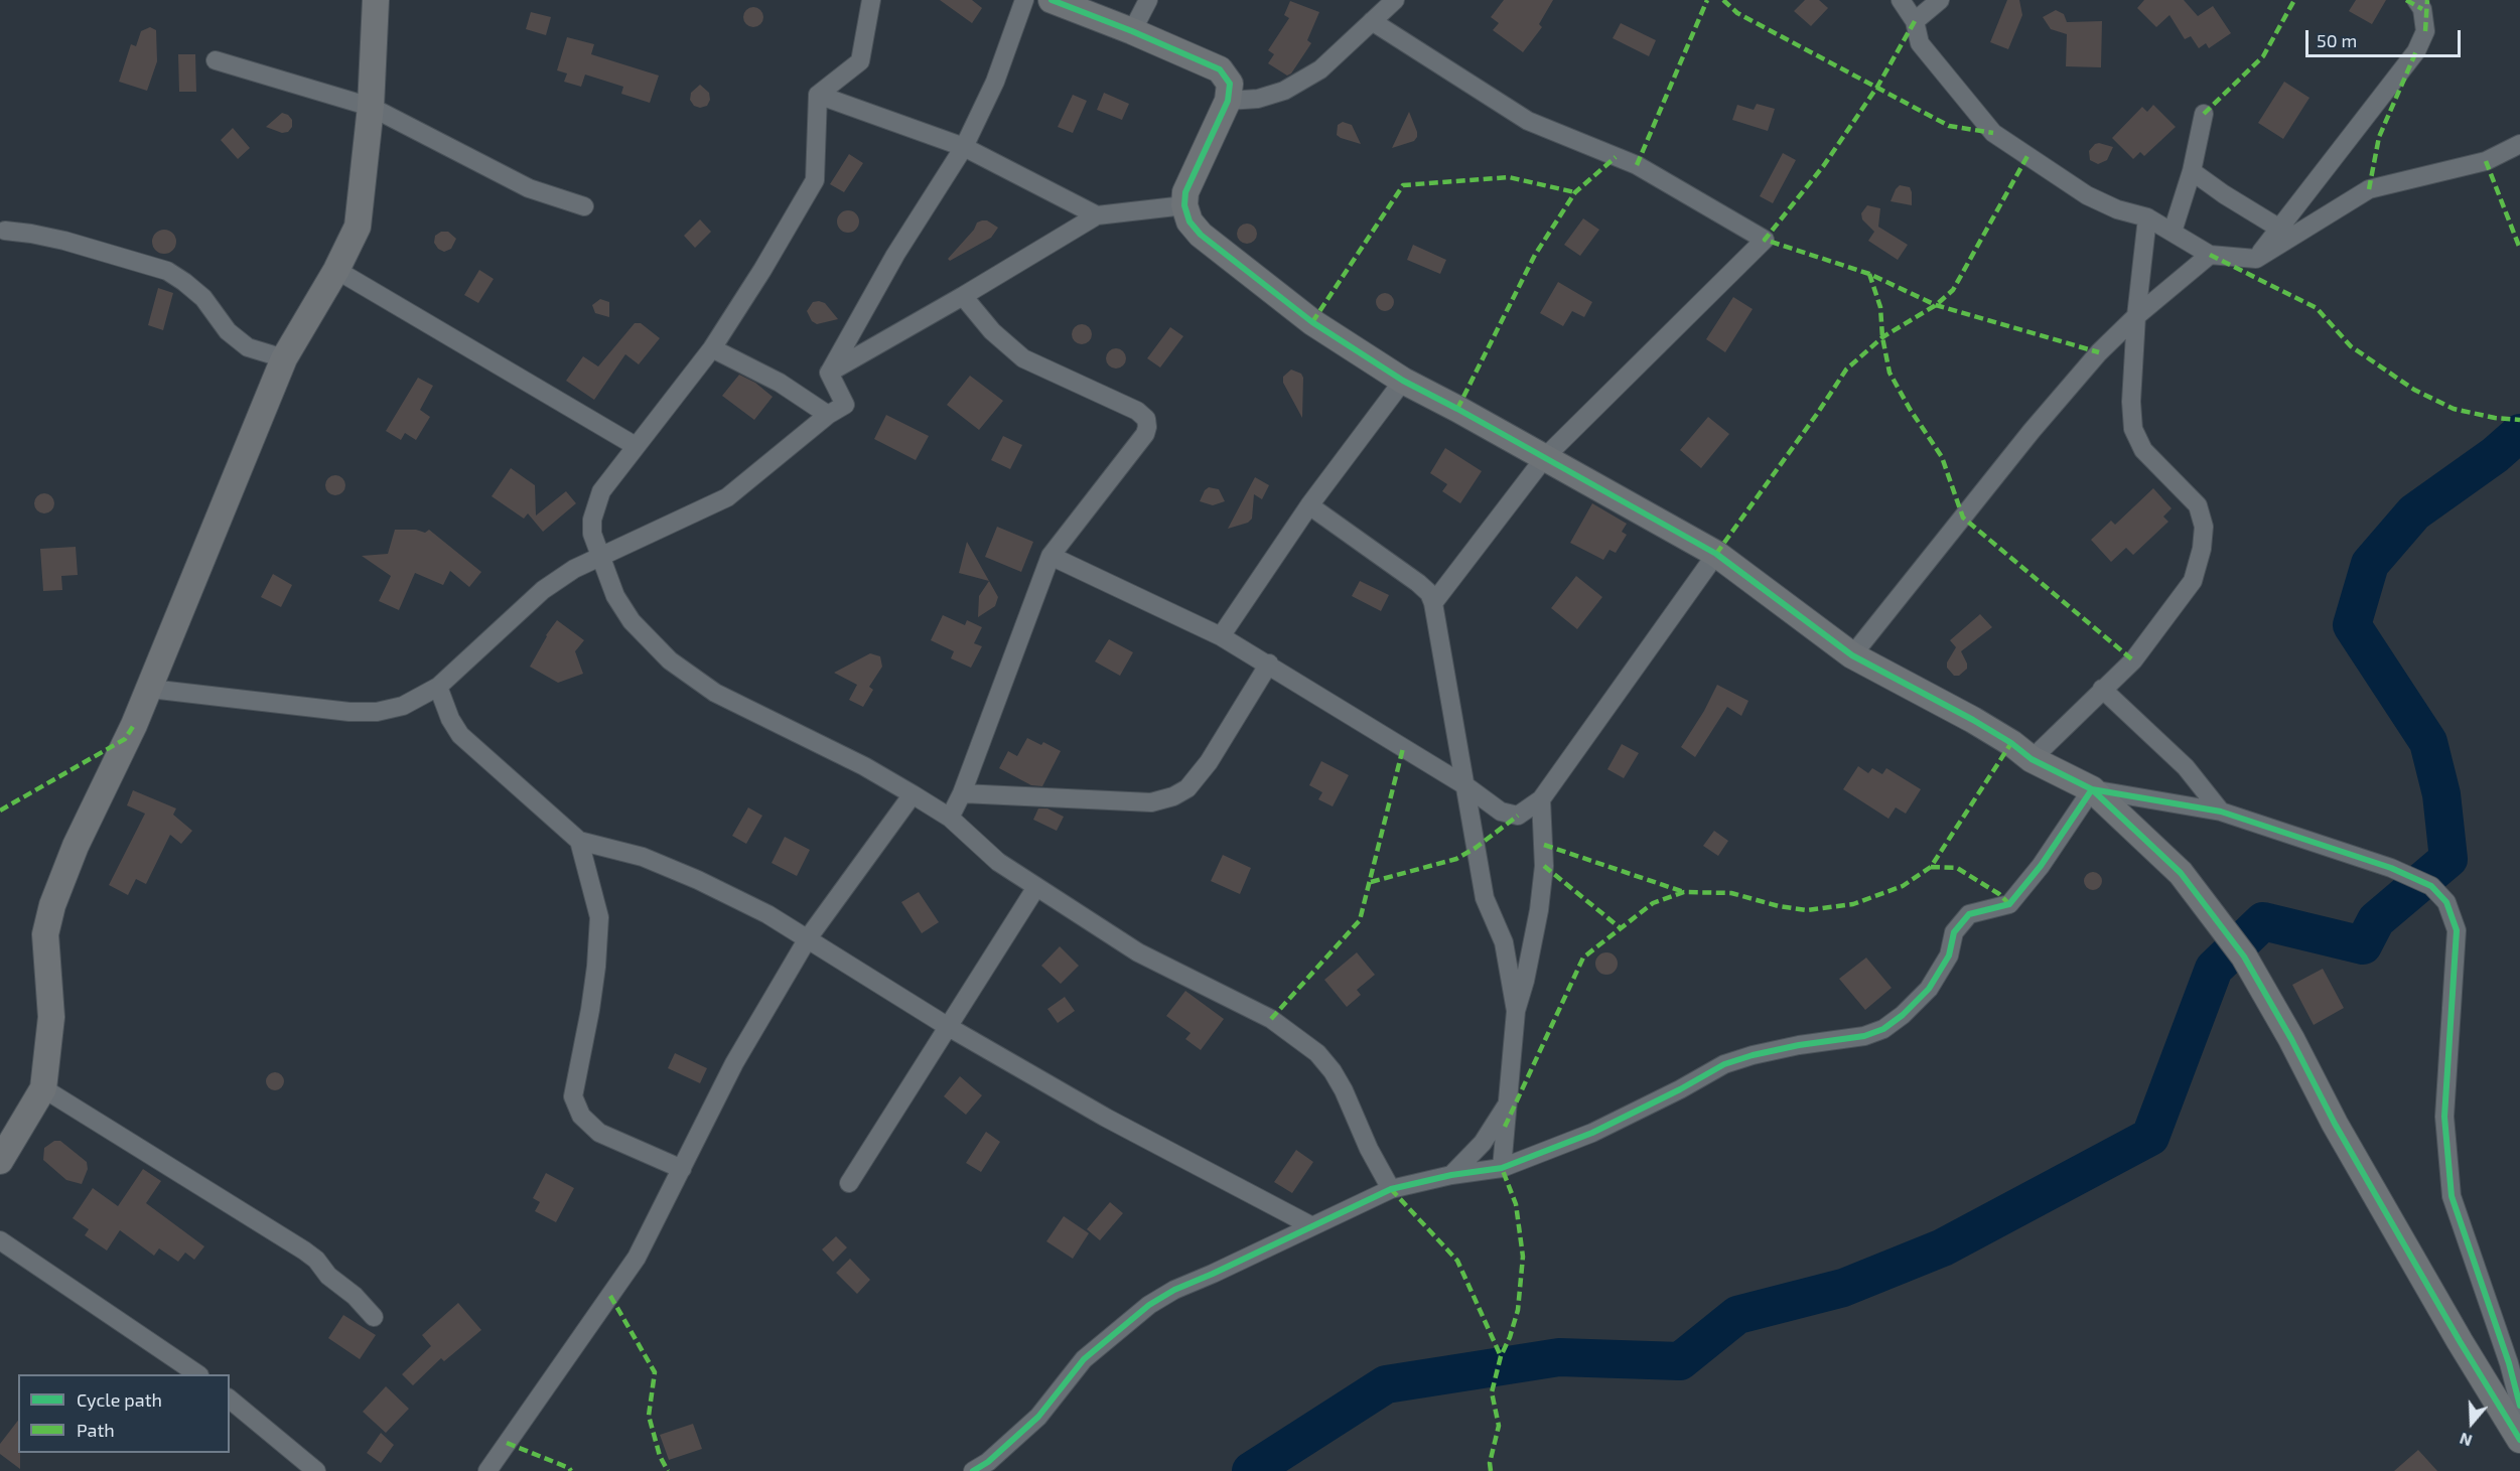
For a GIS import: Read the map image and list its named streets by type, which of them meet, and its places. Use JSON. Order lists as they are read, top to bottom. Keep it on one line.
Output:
{"legend":["Cycle path","Path"],"scale_bar":"50 m","north":"bottom"}
